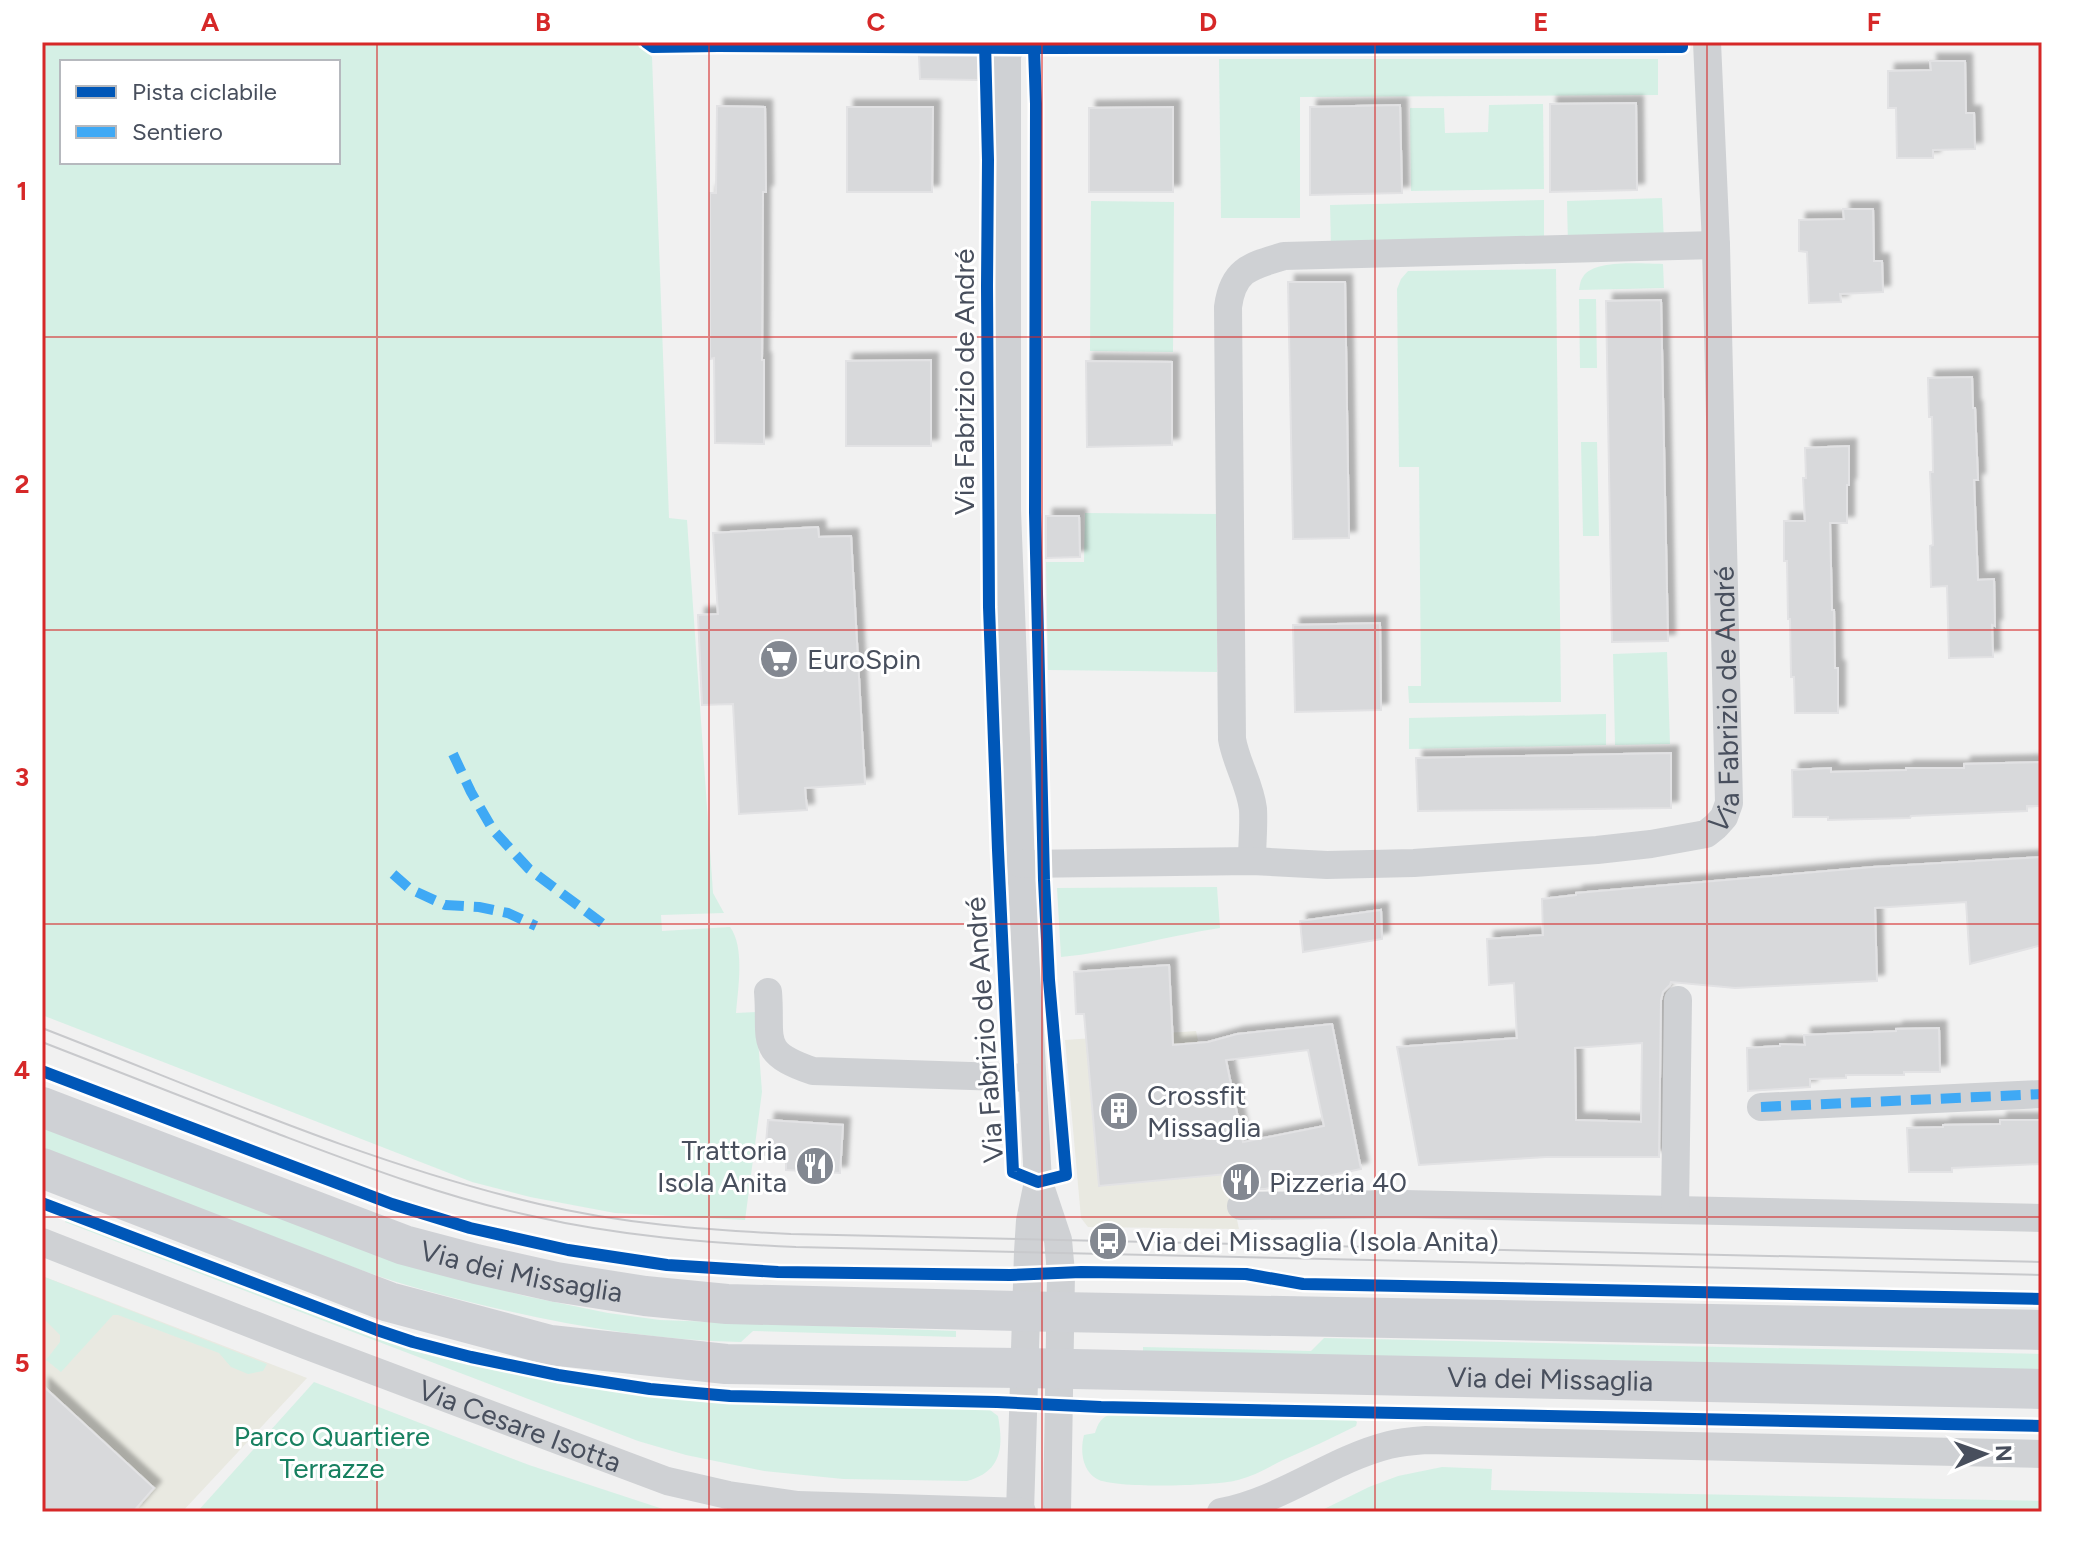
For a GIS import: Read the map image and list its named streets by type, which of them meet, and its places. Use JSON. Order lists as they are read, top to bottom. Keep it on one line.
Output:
{"streets":{"main road":["Via dei Missaglia"],"street":["Via Fabrizio de André","Via Cesare Isotta"]},"crossings":[["Via Fabrizio de André","Via dei Missaglia"]],"parks":["Parco Quartiere Terrazze"],"places":{"supermarket":["EuroSpin"],"building":["Crossfit Missaglia"],"restaurant":["Trattoria Isola Anita","Pizzeria 40"],"bus stop":["Via dei Missaglia (Isola Anita)"]},"legend":["Pista ciclabile","Sentiero"],"north":"right","grid":{"columns":["A","B","C","D","E","F"],"rows":["1","2","3","4","5"]}}
